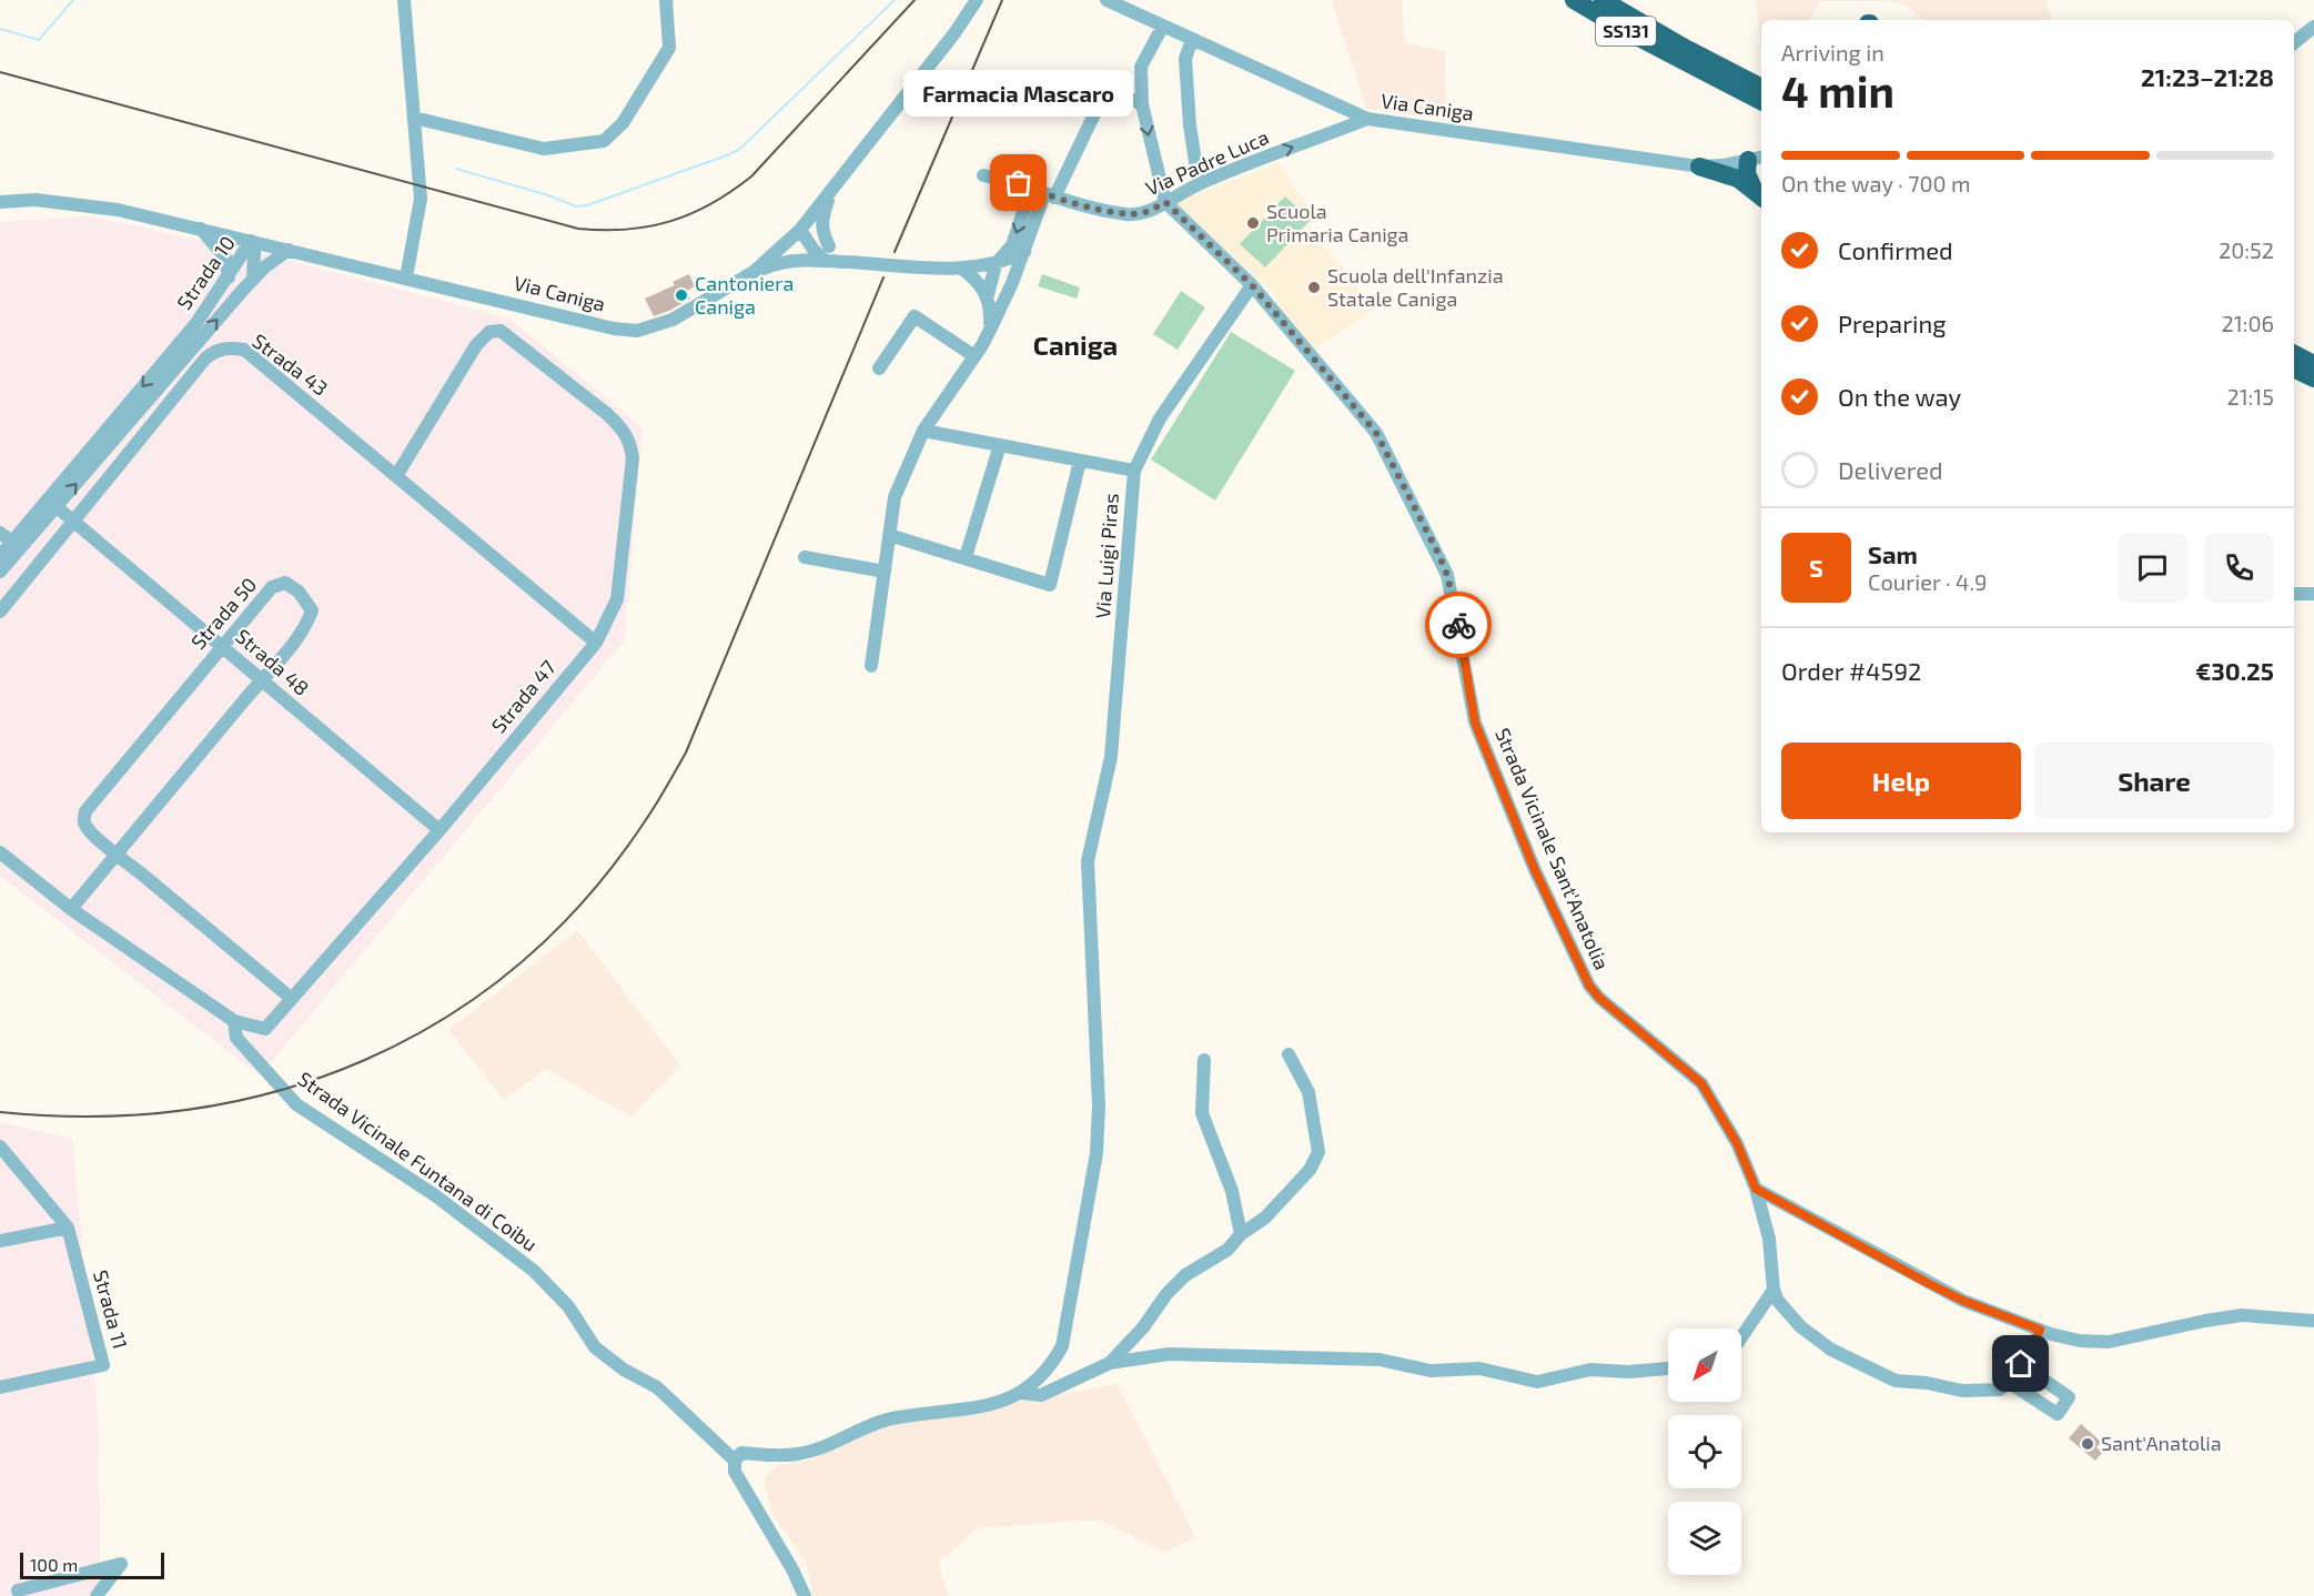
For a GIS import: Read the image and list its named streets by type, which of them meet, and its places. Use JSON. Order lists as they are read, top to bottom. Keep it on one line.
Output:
{"streets":{"highway":["SS131"],"street":["Via Caniga","Via Padre Luca","Strada 10","Strada 43","Via Luigi Piras","Strada 50","Strada 48","Strada 47","Strada Vicinale Sant'Anatolia","Strada Vicinale Funtana di Coibu","Strada 11"]},"crossings":[["Via Caniga","Via Padre Luca"],["Via Caniga","Strada 10"],["Via Padre Luca","Strada Vicinale Sant'Anatolia"],["Strada 10","Strada 48"],["Strada 43","Strada 48"],["Strada 43","Strada 47"],["Via Luigi Piras","Strada Vicinale Sant'Anatolia"],["Strada 50","Strada 48"],["Strada 50","Strada 47"],["Strada 48","Strada 47"],["Strada 47","Strada Vicinale Funtana di Coibu"]],"one_way":["Via Padre Luca"],"districts":["Caniga"],"places":["Farmacia Mascaro","Scuola Primaria Caniga","Scuola dell'Infanzia Statale Caniga","Cantoniera Caniga","Sant'Anatolia"],"scale_bar":"100 m","north":"bottom left","page":{"heading":["4 min","Arriving in","21:23–21:28"],"panel":["Sam","Courier · 4.9","Order #4592","€30.25"],"bubble":"Farmacia Mascaro","bar":"On the way · 700 m","list":[["Confirmed","20:52"],["Preparing","21:06"],["On the way","21:15"],"Delivered"],"round":"S","buttons":["Help","Share"],"scale":"100 m"}}
